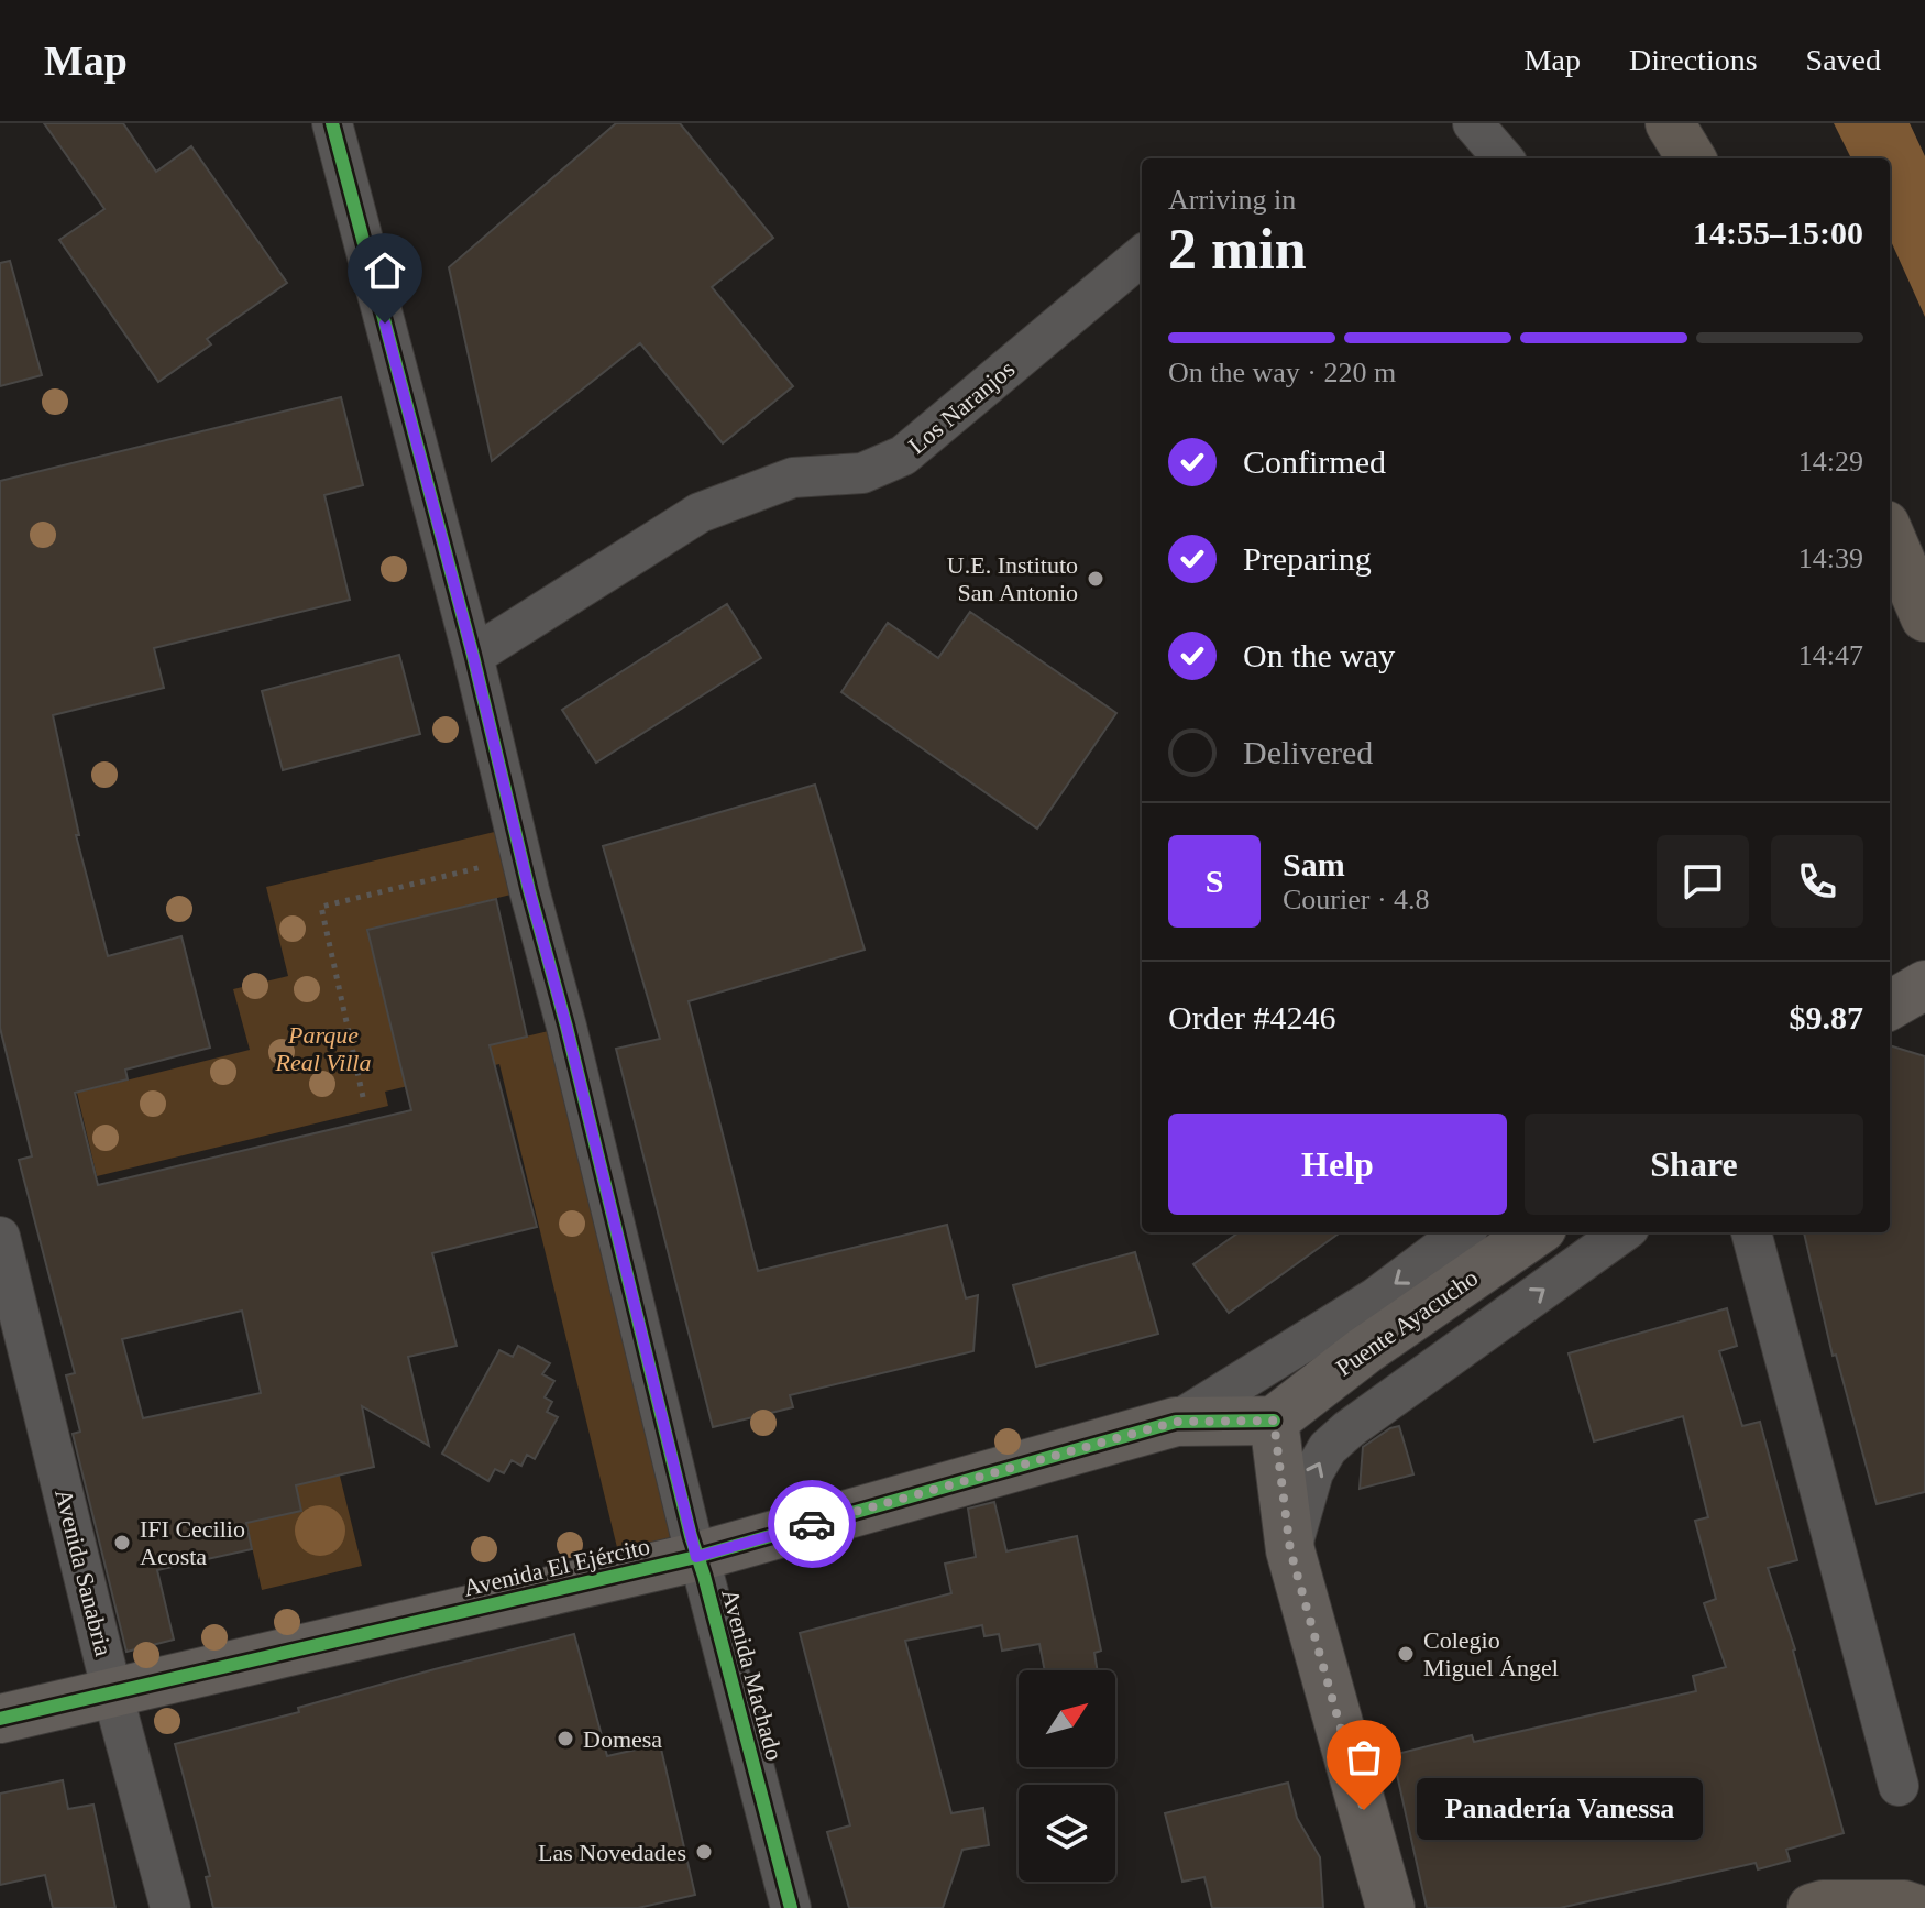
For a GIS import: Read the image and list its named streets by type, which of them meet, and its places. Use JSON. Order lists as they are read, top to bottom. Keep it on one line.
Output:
{"streets":{"street":["Los Naranjos","Puente Ayacucho","Avenida El Ejército","Avenida Sanabria","Avenida Machado"]},"crossings":[["Los Naranjos","Avenida Machado"],["Puente Ayacucho","Avenida El Ejército"],["Avenida El Ejército","Avenida Sanabria"],["Avenida El Ejército","Avenida Machado"]],"parks":["Parque Real Villa"],"places":["U.E. Instituto San Antonio","IFI Cecilio Acosta","Colegio Miguel Ángel","Domesa","Panadería Vanessa","Las Novedades"],"north":"top right","page":{"header":"Map","nav":["Map","Directions","Saved"],"heading":["2 min","Arriving in","14:55–15:00"],"panel":["Sam","Courier · 4.8","Order #4246","$9.87"],"bar":"On the way · 220 m","list":[["Confirmed","14:29"],["Preparing","14:39"],["On the way","14:47"],"Delivered"],"round":"S","buttons":["Help","Share"],"bubble":"Panadería Vanessa"}}
